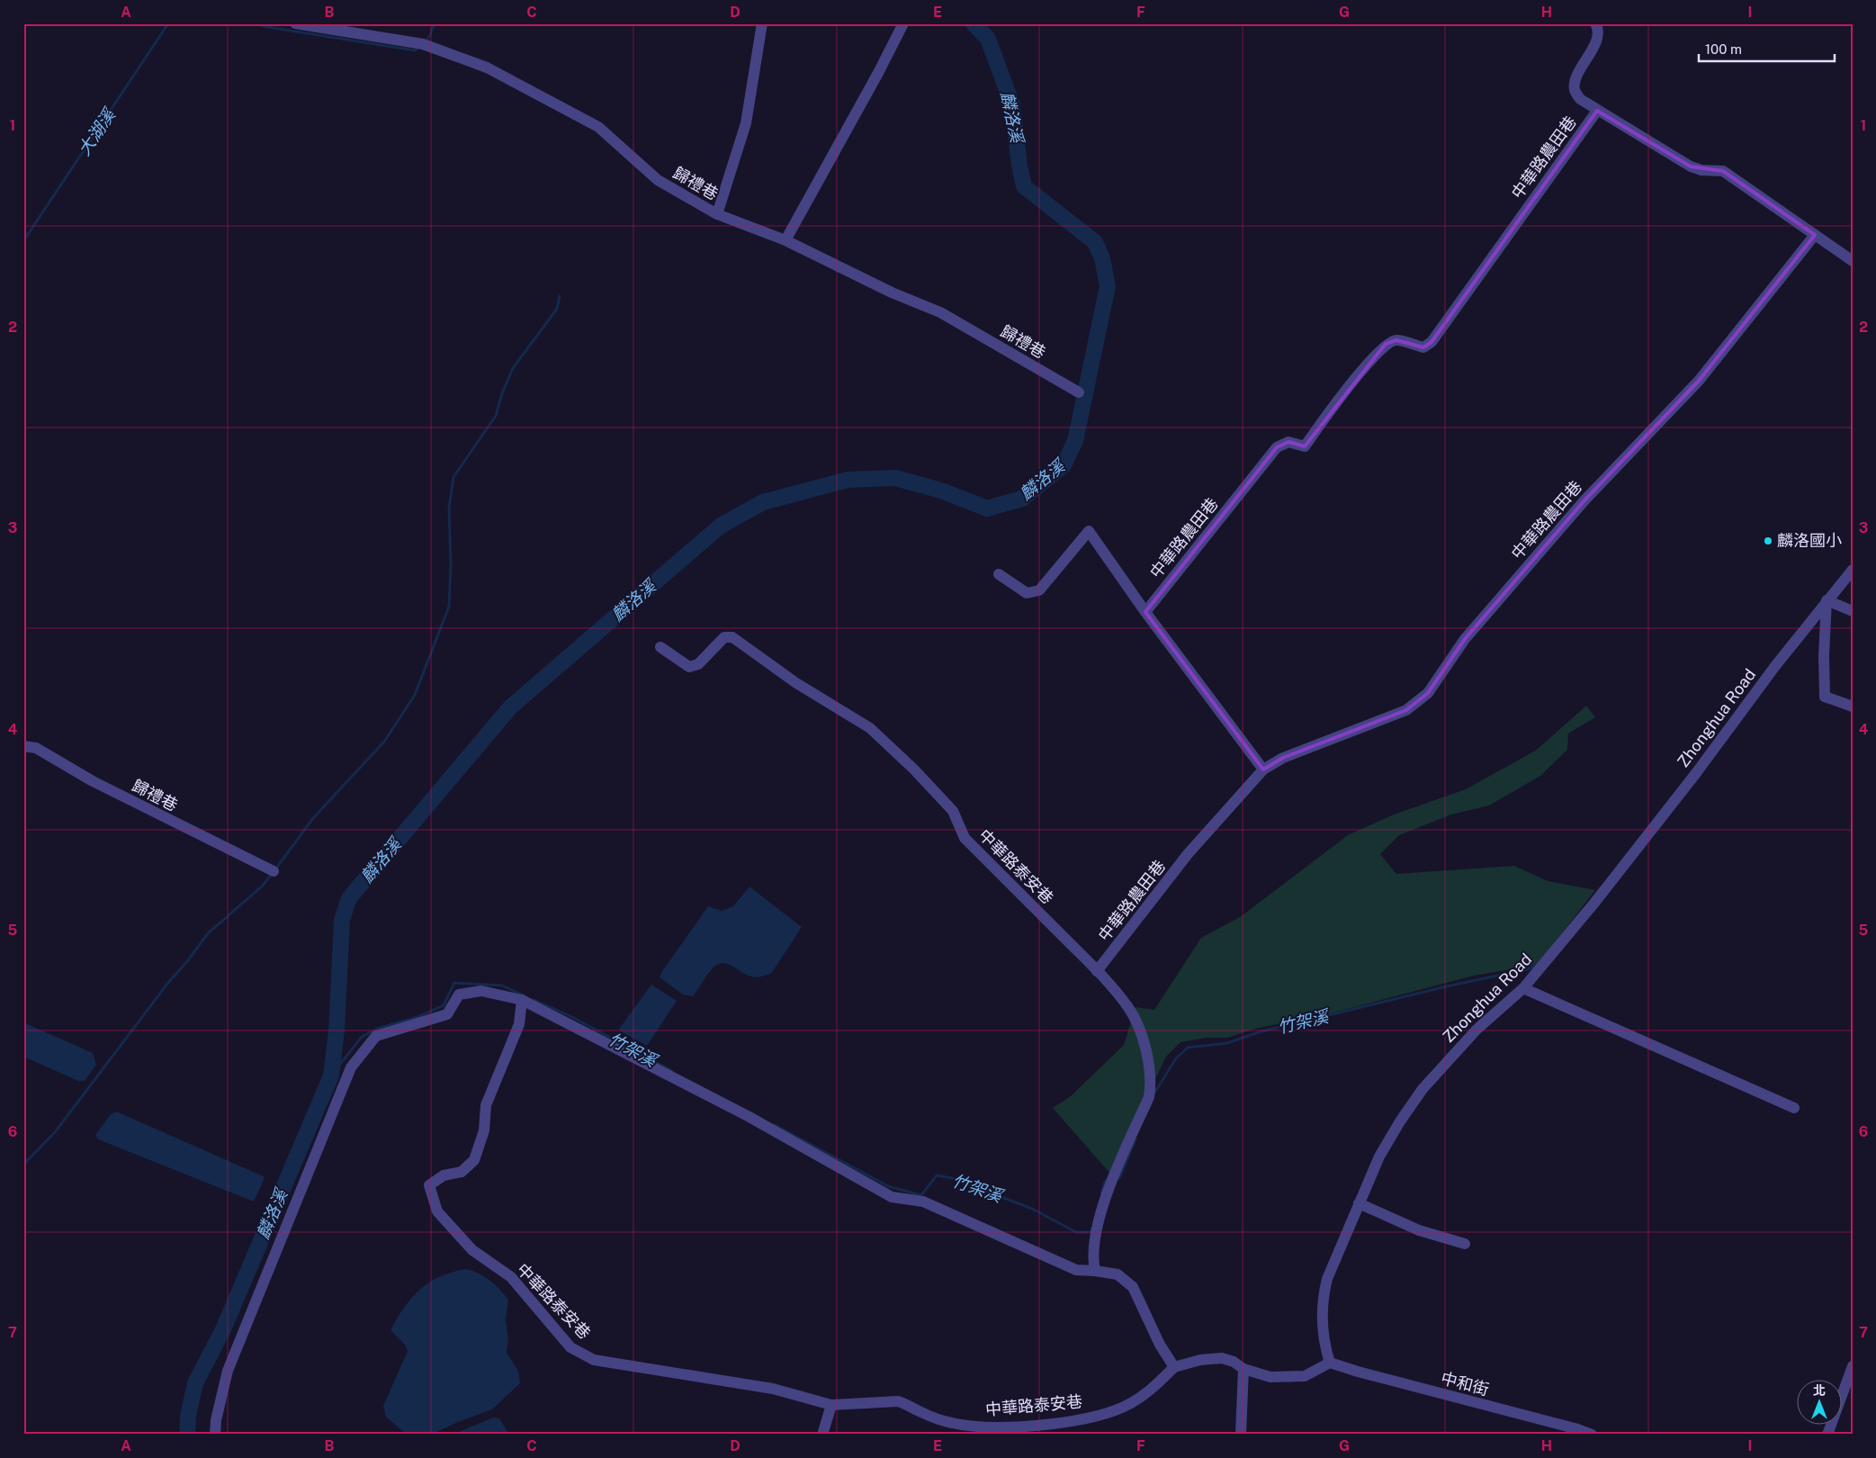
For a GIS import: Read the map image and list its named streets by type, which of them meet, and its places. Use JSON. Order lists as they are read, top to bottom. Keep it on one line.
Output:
{"streets":{"street":["中華路農田巷","歸禮巷","Zhonghua Road","中華路泰安巷","中和街"]},"crossings":[["中華路農田巷","中華路泰安巷"],["Zhonghua Road","中和街"]],"water":["麟洛溪","大湖溪","竹架溪"],"places":["麟洛國小"],"scale_bar":"100 m","north":"top","grid":{"columns":["A","B","C","D","E","F","G","H","I"],"rows":["1","2","3","4","5","6","7"]}}
